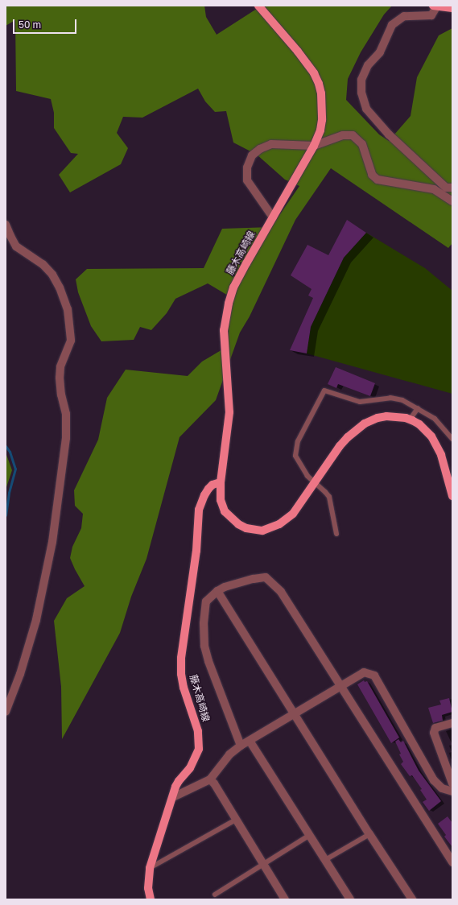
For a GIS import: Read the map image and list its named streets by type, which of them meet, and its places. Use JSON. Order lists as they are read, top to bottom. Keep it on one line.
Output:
{"streets":{"main road":["藤木高崎線"]},"scale_bar":"50 m"}
